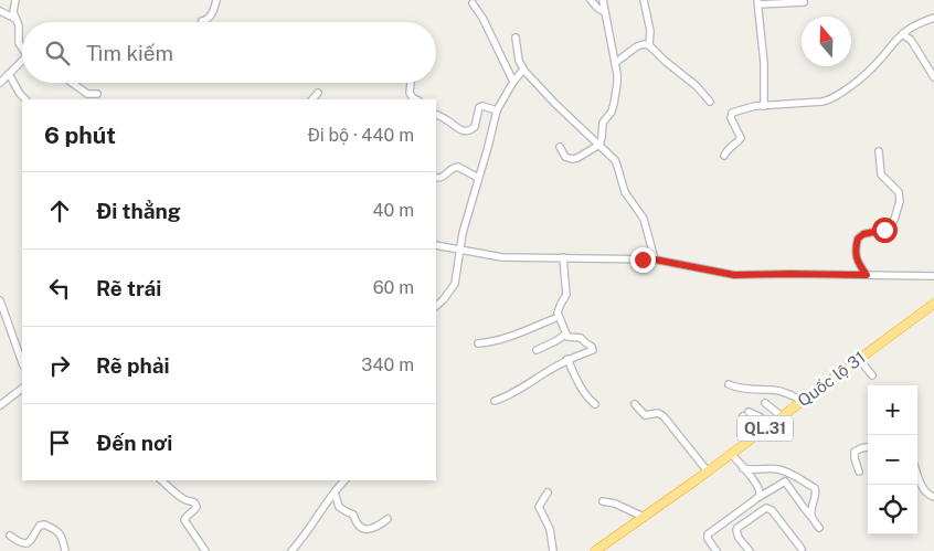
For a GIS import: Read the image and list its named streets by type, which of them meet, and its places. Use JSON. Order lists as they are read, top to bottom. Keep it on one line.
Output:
{"streets":{"highway":["Quốc lộ 31","QL.31"]},"north":"top","page":{"search":"Tìm kiếm","heading":["6 phút","Đi bộ · 440 m"],"list":[["Đi thẳng","40 m"],["Rẽ trái","60 m"],["Rẽ phải","340 m"],"Đến nơi"],"map_buttons":["+","−"]}}
